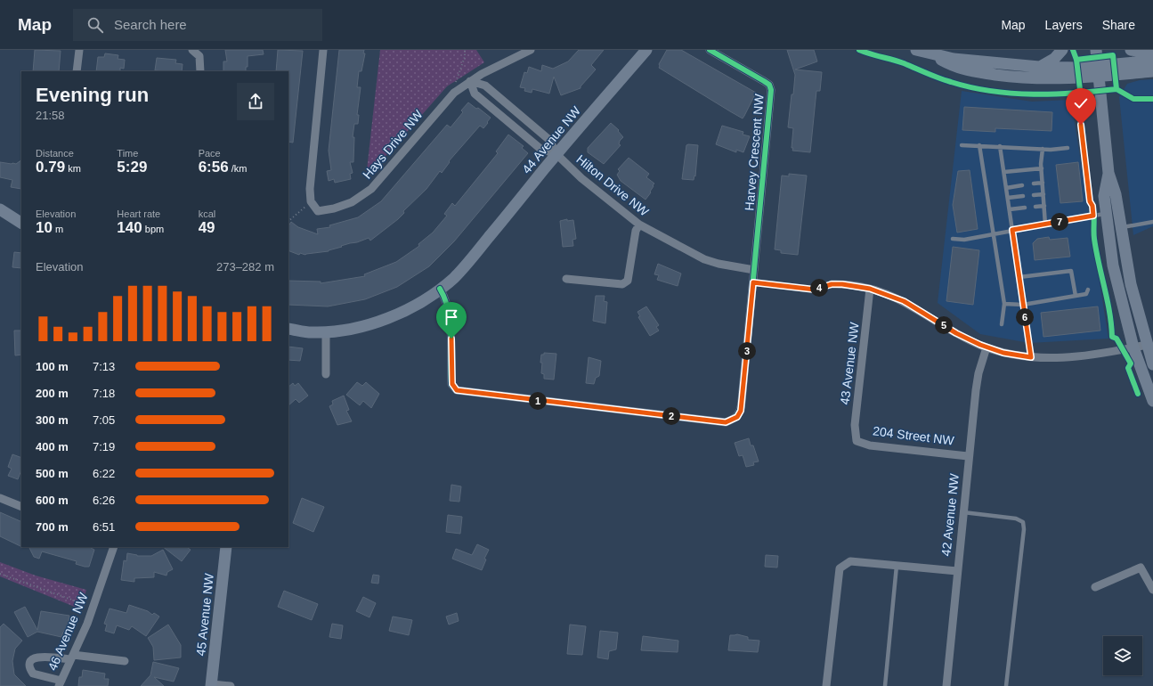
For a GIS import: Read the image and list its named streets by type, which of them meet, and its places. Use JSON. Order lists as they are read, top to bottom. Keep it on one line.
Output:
{"streets":{"main road":["44 Avenue NW","45 Avenue NW"],"street":["Hays Drive NW","Harvey Crescent NW","Hilton Drive NW","43 Avenue NW","204 Street NW","42 Avenue NW","46 Avenue NW"]},"crossings":[["44 Avenue NW","Harvey Crescent NW"],["44 Avenue NW","Hilton Drive NW"],["Harvey Crescent NW","Hilton Drive NW"],["43 Avenue NW","204 Street NW"],["204 Street NW","42 Avenue NW"]],"page":{"header":"Map","search":"Search here","nav":["Map","Layers","Share"],"heading":["Evening run","21:58"],"stats":[["Distance","0.79 km"],["Time","5:29"],["Pace","6:56 /km"],["Elevation","10 m"],["Heart rate","140 bpm"],["kcal","49"]],"pins":["7","4","6","5","3","1","2"],"chart":["Elevation","273–282 m"],"list":[{"name":"100 m","note":"7:13"},{"name":"200 m","note":"7:18"},{"name":"300 m","note":"7:05"},{"name":"400 m","note":"7:19"},{"name":"500 m","note":"6:22"},{"name":"600 m","note":"6:26"},{"name":"700 m","note":"6:51"}]}}
